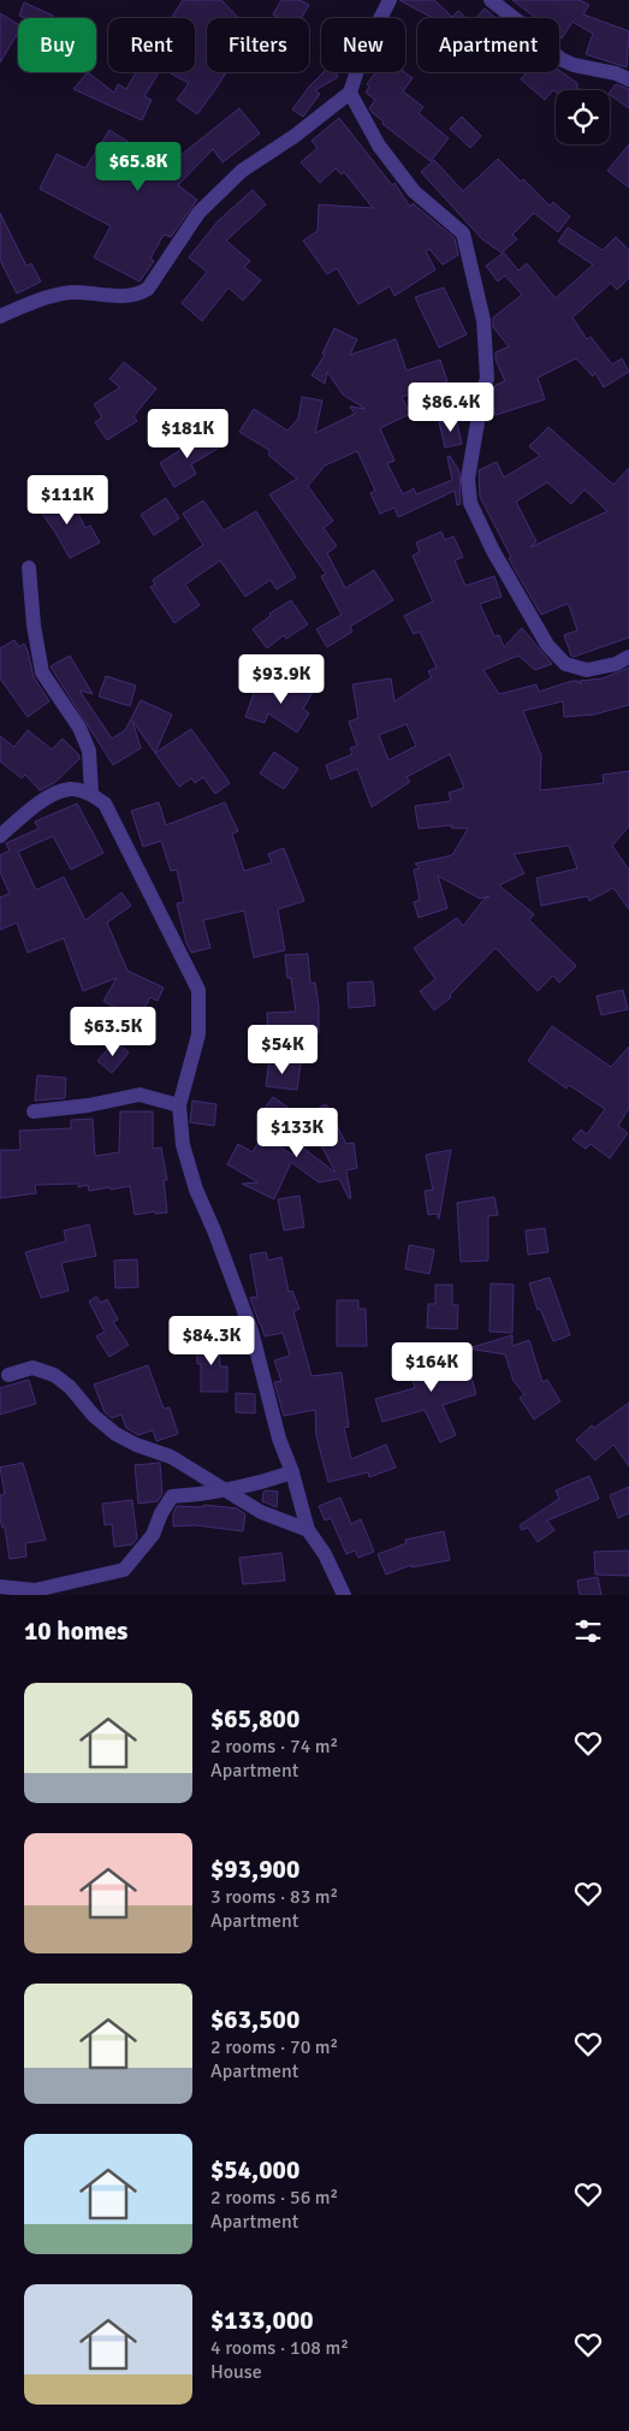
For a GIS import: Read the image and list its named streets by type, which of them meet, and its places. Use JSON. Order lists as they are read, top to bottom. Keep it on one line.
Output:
{"page":{"chip":["Buy","Rent","Filters","New","Apartment"],"price":["$65.8K","$86.4K","$181K","$111K","$93.9K","$63.5K","$54K","$133K","$84.3K","$164K"],"heading":"10 homes","list":[{"name":"$65,800","note":"2 rooms · 74 m² · Apartment"},{"name":"$93,900","note":"3 rooms · 83 m² · Apartment"},{"name":"$63,500","note":"2 rooms · 70 m² · Apartment"},{"name":"$54,000","note":"2 rooms · 56 m² · Apartment"},{"name":"$133,000","note":"4 rooms · 108 m² · House"}]}}
